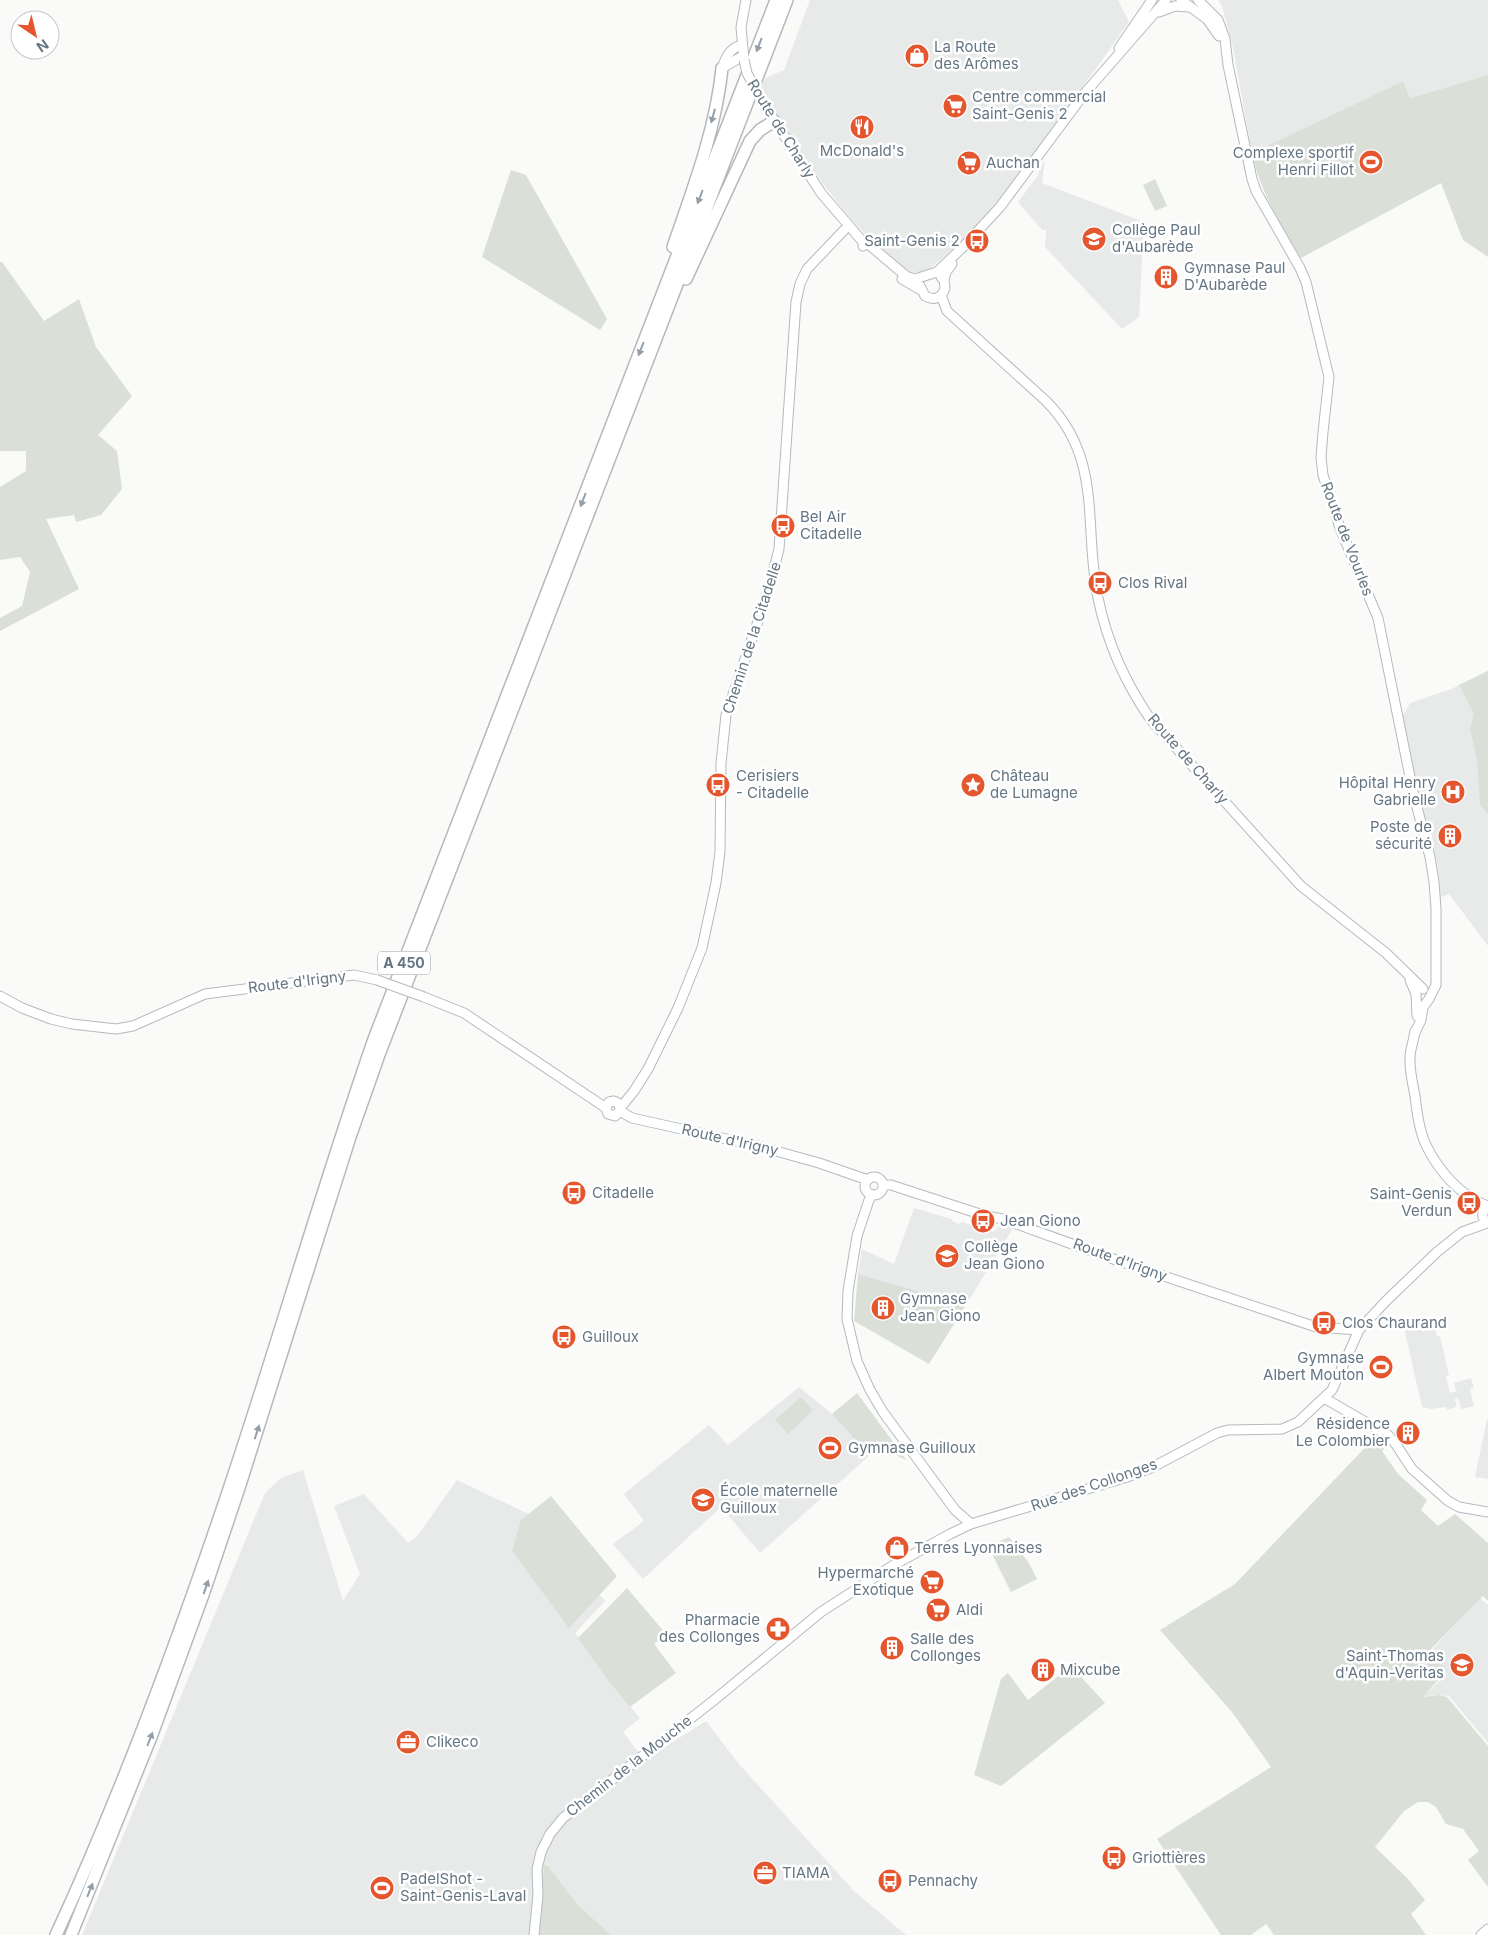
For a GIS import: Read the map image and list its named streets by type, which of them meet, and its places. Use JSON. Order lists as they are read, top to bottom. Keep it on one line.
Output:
{"streets":{"highway":["A 450"],"street":["Route de Charly","Route de Vourles","Chemin de la Citadelle","Route d'Irigny","Rue des Collonges","Chemin de la Mouche"]},"crossings":[["Route de Charly","Route de Vourles"],["Route de Charly","Chemin de la Citadelle"],["Route de Charly","Rue des Collonges"],["Chemin de la Citadelle","Route d'Irigny"],["Route d'Irigny","Rue des Collonges"],["Rue des Collonges","Chemin de la Mouche"]],"places":{"shop":["La Route des Arômes","Terres Lyonnaises"],"supermarket":["Centre commercial Saint-Genis 2","Auchan","Hypermarché Exotique","Aldi"],"restaurant":["McDonald's"],"sports":["Complexe sportif Henri Fillot","Gymnase Albert Mouton","Gymnase Guilloux","PadelShot - Saint-Genis-Laval"],"school or university":["Collège Paul d'Aubarède","Collège Jean Giono","École maternelle Guilloux","Saint-Thomas d'Aquin-Veritas"],"bus stop":["Saint-Genis 2","Bel Air Citadelle","Clos Rival","Cerisiers - Citadelle","Citadelle","Saint-Genis Verdun","Jean Giono","Clos Chaurand","Guilloux","Griottières","Pennachy"],"building":["Gymnase Paul D'Aubarède","Poste de sécurité","Gymnase Jean Giono","Résidence Le Colombier","Salle des Collonges","Mixcube"],"place":["Château de Lumagne"],"hospital":["Hôpital Henry Gabrielle"],"pharmacy":["Pharmacie des Collonges"],"office":["Clikeco","TIAMA"]},"north":"bottom right"}
